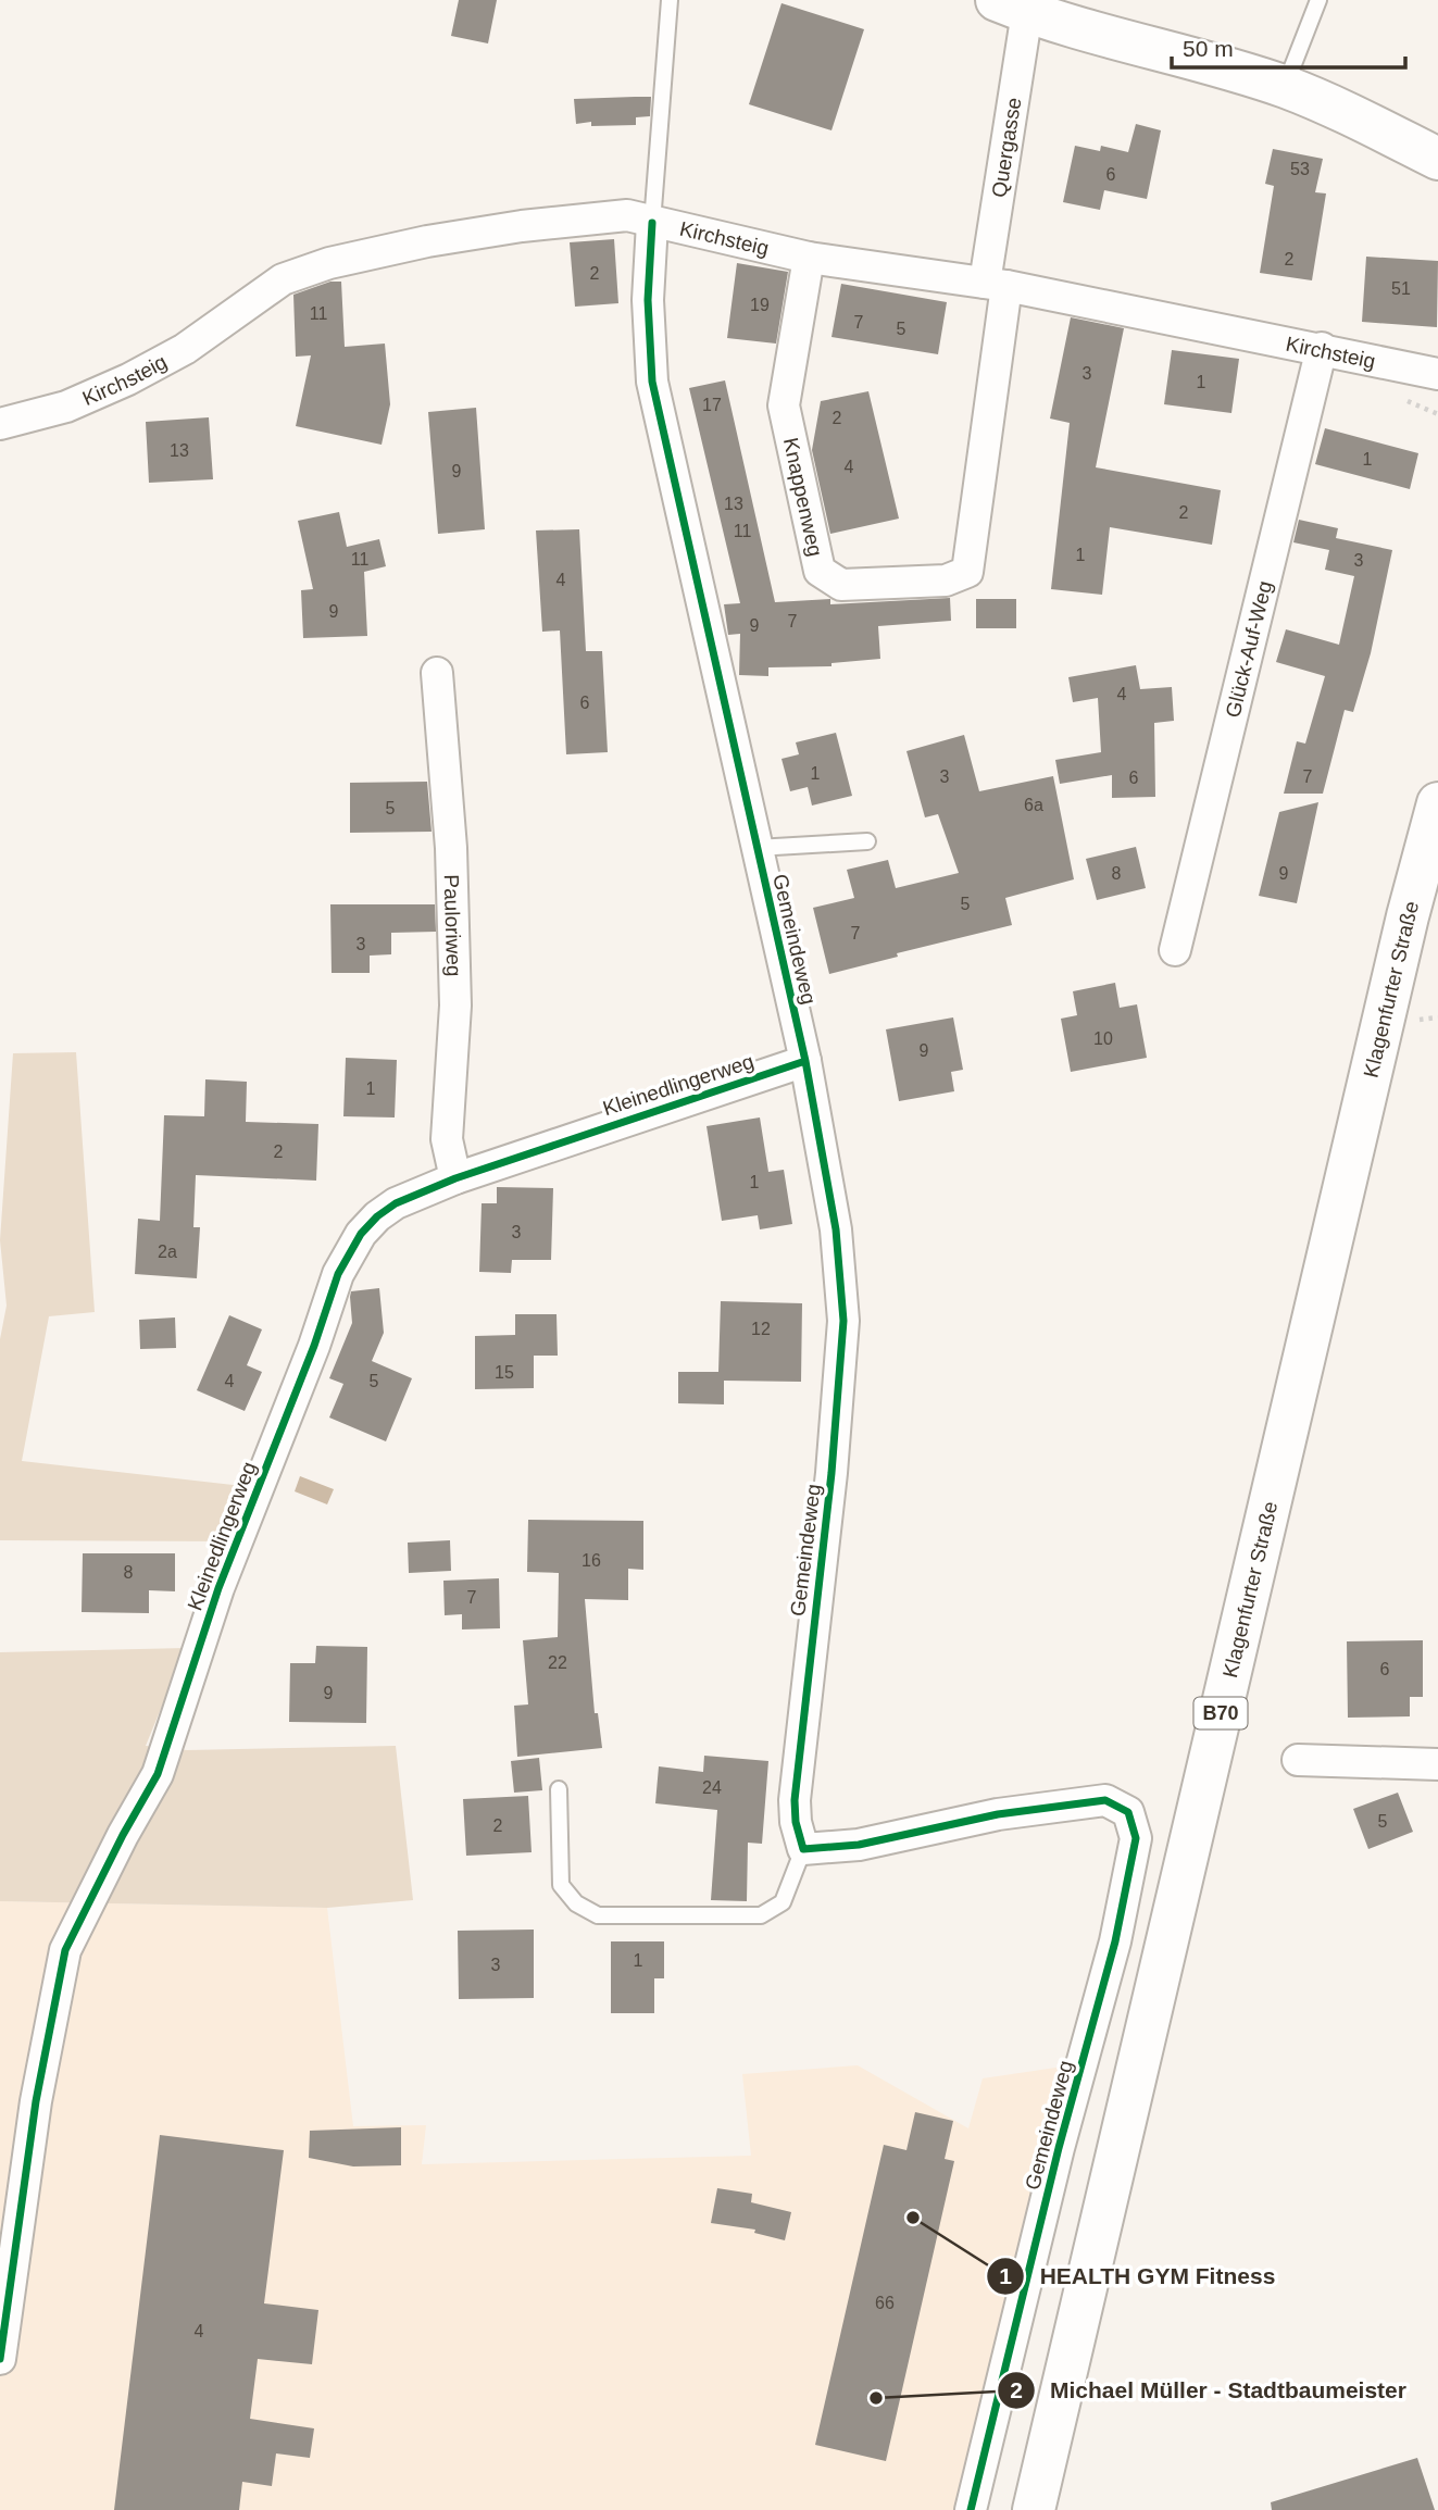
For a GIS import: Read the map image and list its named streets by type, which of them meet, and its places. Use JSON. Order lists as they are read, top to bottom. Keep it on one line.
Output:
{"streets":{"main road":["Klagenfurter Straße","B70"],"street":["Quergasse","Kirchsteig","Knappenweg","Glück-Auf-Weg","Pauloriweg","Gemeindeweg","Kleinedlingerweg"]},"crossings":[["Quergasse","Kirchsteig"],["Quergasse","Knappenweg"],["Kirchsteig","Knappenweg"],["Kirchsteig","Glück-Auf-Weg"],["Kirchsteig","Gemeindeweg"],["Pauloriweg","Kleinedlingerweg"],["Gemeindeweg","Kleinedlingerweg"]],"places":["HEALTH GYM Fitness","Michael Müller - Stadtbaumeister"],"house_numbers":["53","6","2","2","51","19","11","7","5","3","1","17","2","13","1","4","9","13","2","11","1","11","3","4","9","7","9","4","6","1","3","7","6","6a","5","8","9","5","7","3","10","9","1","2","1","3","2a","12","15","4","5","16","8","7","22","6","9","24","5","2","1","3","66","4"],"scale_bar":"50 m"}
